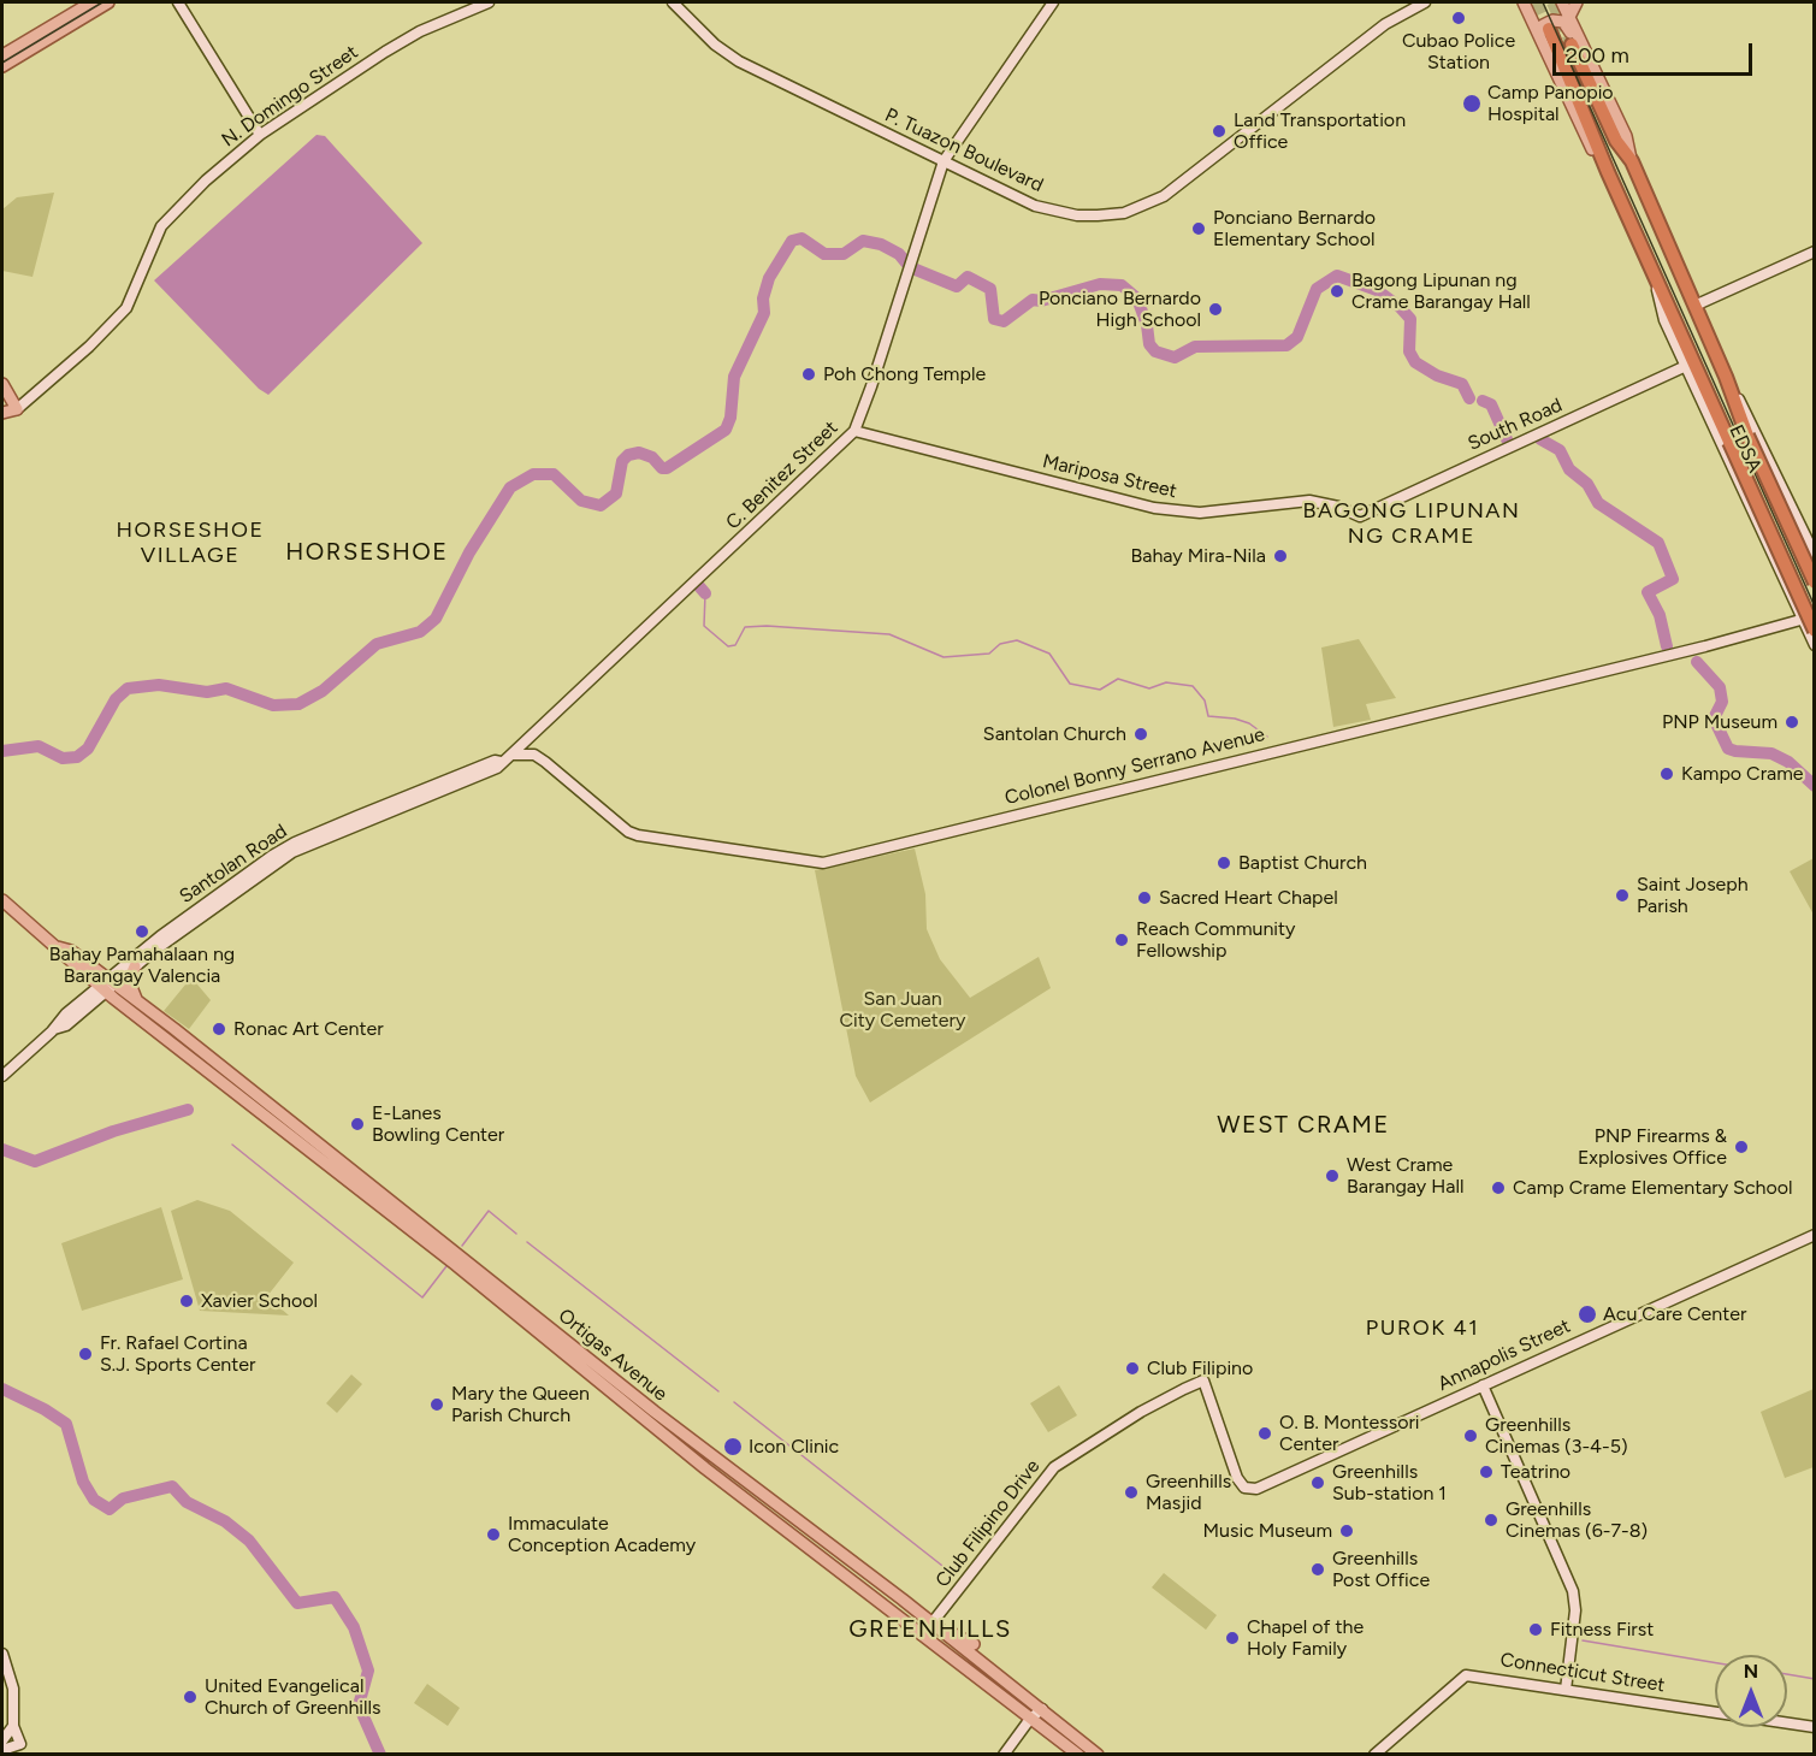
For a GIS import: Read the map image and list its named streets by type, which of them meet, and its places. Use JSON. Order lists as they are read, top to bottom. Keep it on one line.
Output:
{"streets":{"highway":["EDSA"],"main road":["N. Domingo Street","P. Tuazon Boulevard","South Road","C. Benitez Street","Mariposa Street","Colonel Bonny Serrano Avenue","Santolan Road","Ortigas Avenue","Annapolis Street","Club Filipino Drive","Connecticut Street"]},"crossings":[["P. Tuazon Boulevard","C. Benitez Street"],["South Road","EDSA"],["South Road","Mariposa Street"],["EDSA","Colonel Bonny Serrano Avenue"],["C. Benitez Street","Mariposa Street"],["C. Benitez Street","Colonel Bonny Serrano Avenue"],["C. Benitez Street","Santolan Road"],["Colonel Bonny Serrano Avenue","Santolan Road"],["Santolan Road","Ortigas Avenue"],["Ortigas Avenue","Club Filipino Drive"],["Annapolis Street","Club Filipino Drive"]],"districts":["BAGONG LIPUNAN NG CRAME","HORSESHOE VILLAGE","HORSESHOE","WEST CRAME","PUROK 41","GREENHILLS"],"parks":["San Juan City Cemetery"],"places":["Cubao Police Station","Camp Panopio Hospital","Land Transportation Office","Ponciano Bernardo Elementary School","Bagong Lipunan ng Crame Barangay Hall","Ponciano Bernardo High School","Poh Chong Temple","Bahay Mira-Nila","PNP Museum","Santolan Church","Kampo Crame","Baptist Church","Saint Joseph Parish","Sacred Heart Chapel","Bahay Pamahalaan ng Barangay Valencia","Reach Community Fellowship","Ronac Art Center","E-Lanes Bowling Center","PNP Firearms & Explosives Office","West Crame Barangay Hall","Camp Crame Elementary School","Xavier School","Acu Care Center","Fr. Rafael Cortina S.J. Sports Center","Club Filipino","Mary the Queen Parish Church","O. B. Montessori Center","Greenhills Cinemas (3-4-5)","Icon Clinic","Teatrino","Greenhills Sub-station 1","Greenhills Masjid","Greenhills Cinemas (6-7-8)","Music Museum","Immaculate Conception Academy","Greenhills Post Office","Fitness First","Chapel of the Holy Family","United Evangelical Church of Greenhills"],"scale_bar":"200 m","north":"top"}
